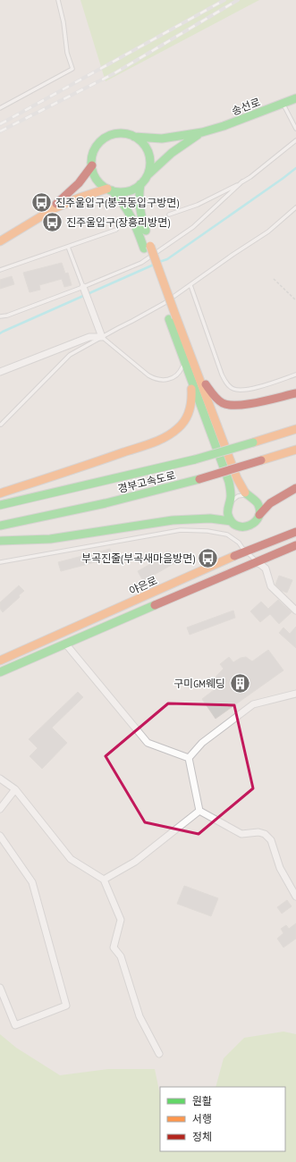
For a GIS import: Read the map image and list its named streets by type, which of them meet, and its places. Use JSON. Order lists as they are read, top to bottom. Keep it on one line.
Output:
{"streets":{"main road":["송선로","경부고속도로","야은로"]},"places":{"bus stop":["진주울입구(봉곡동입구방면)","진주울입구(장흥리방면)","부곡진줄(부곡새마을방면)"],"building":["구미GM웨딩"]},"legend":["원활","서행","정체"]}
